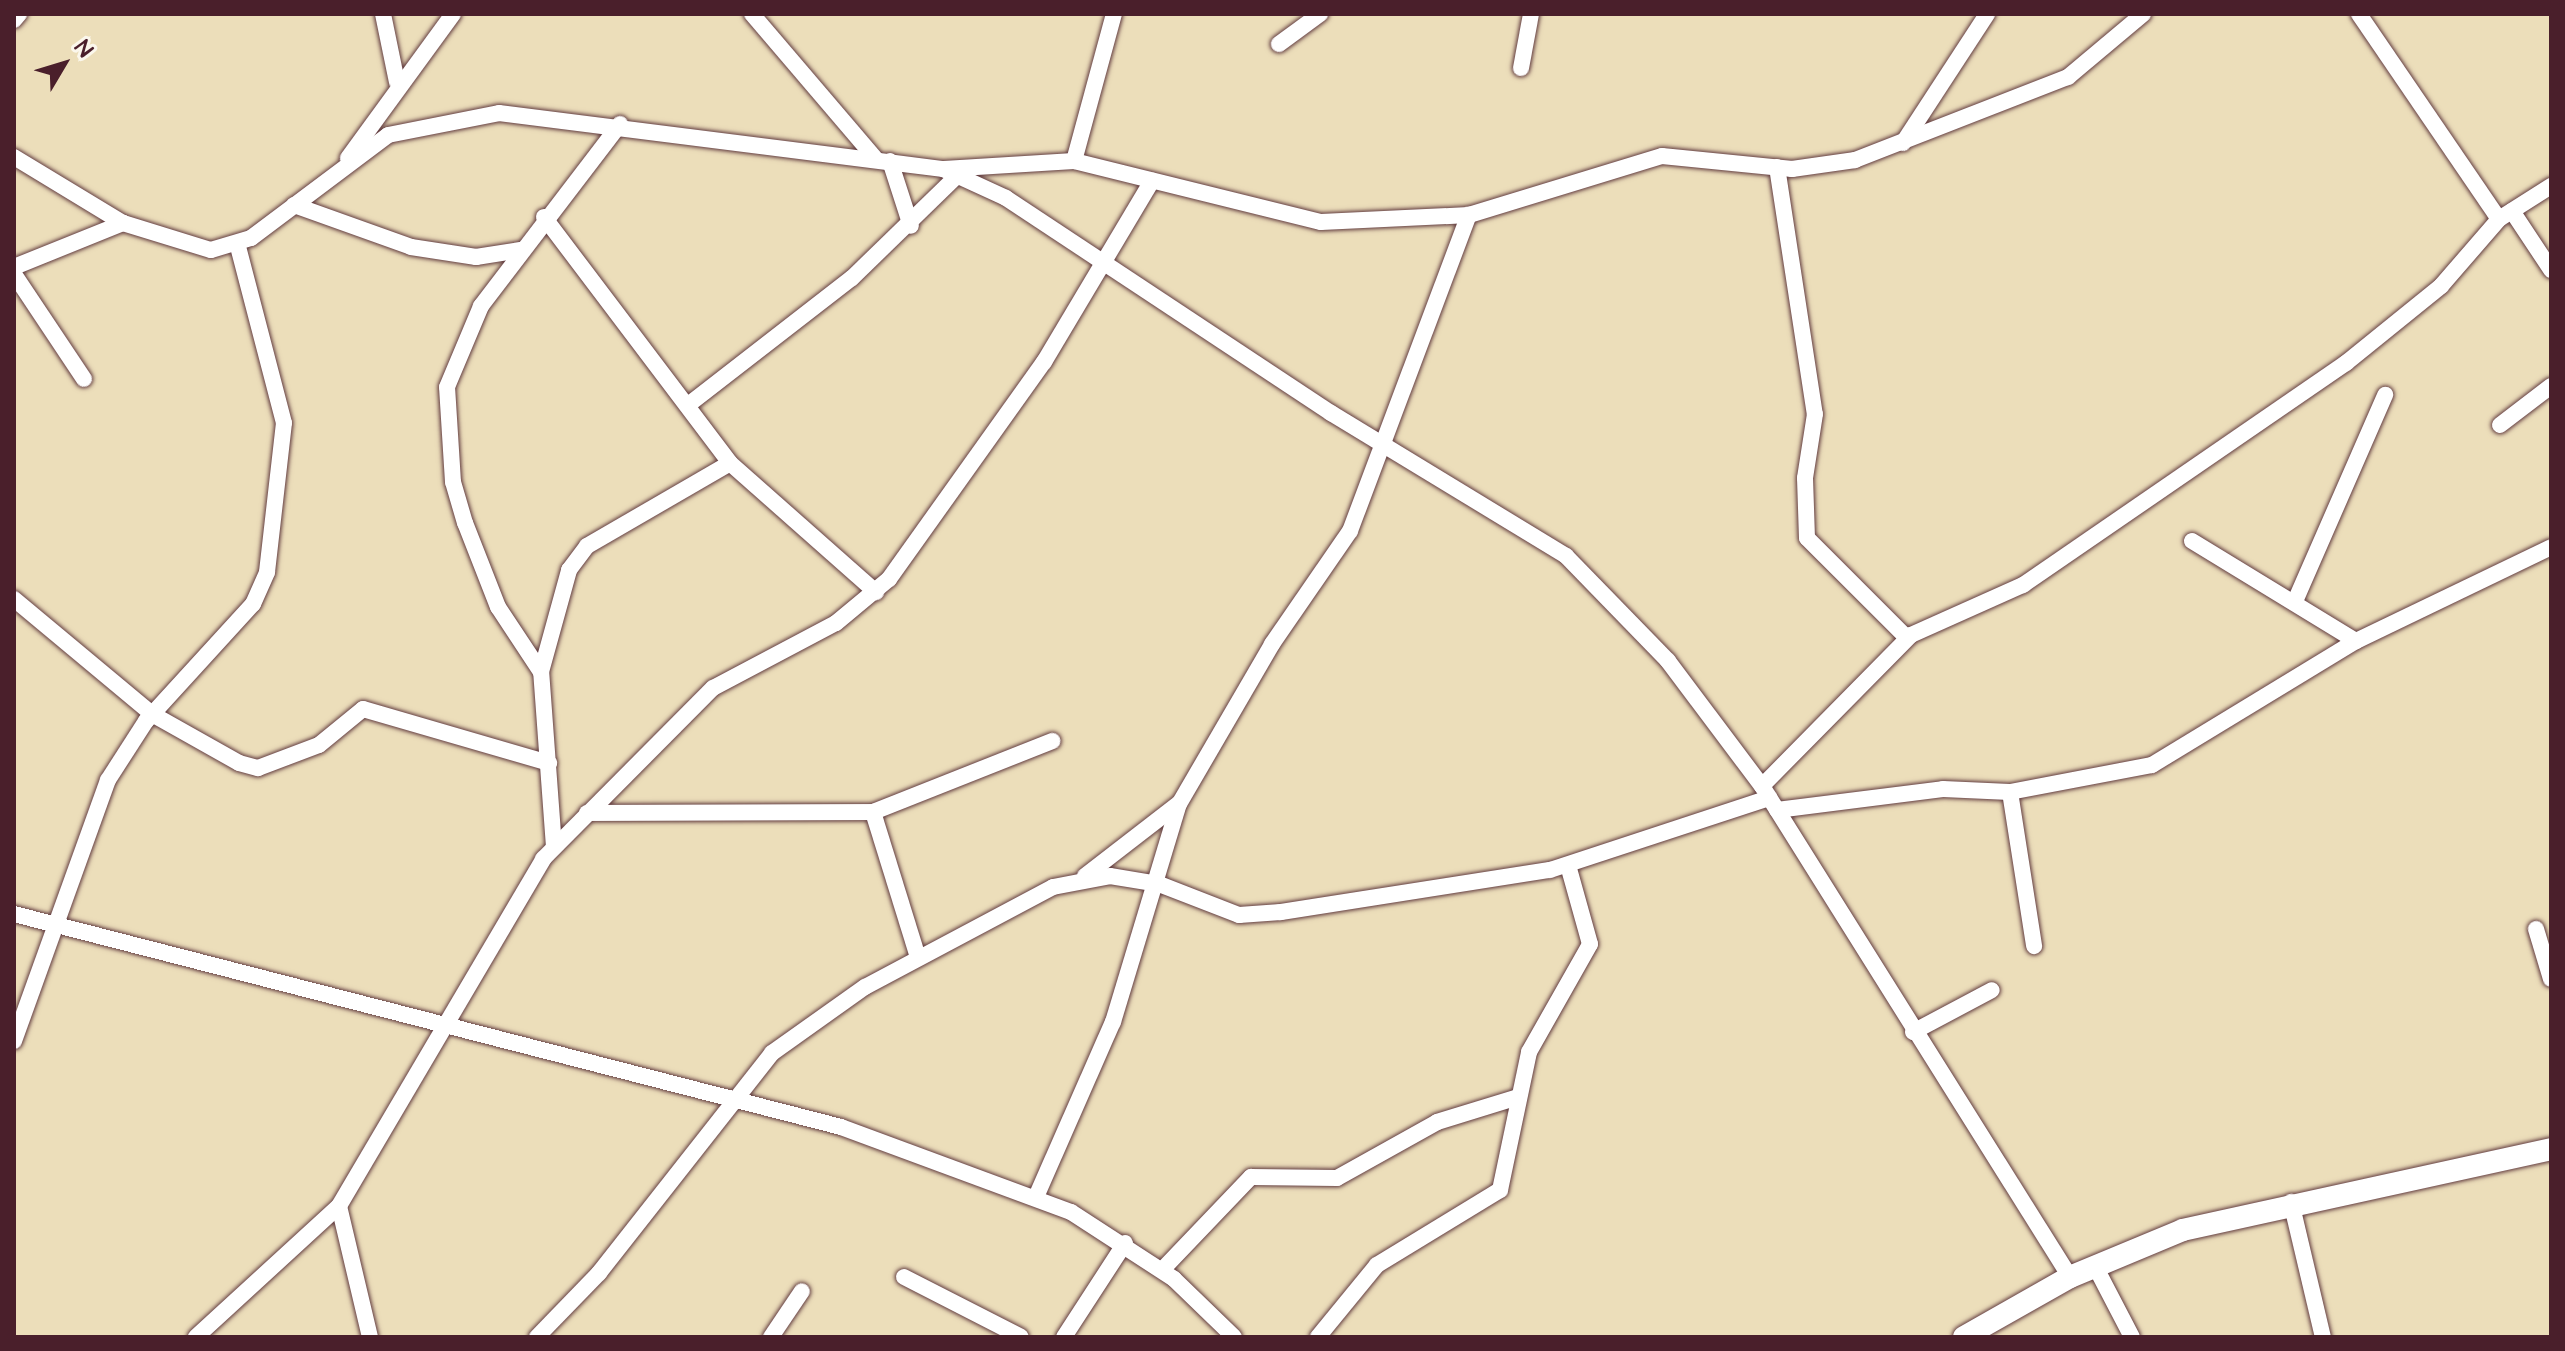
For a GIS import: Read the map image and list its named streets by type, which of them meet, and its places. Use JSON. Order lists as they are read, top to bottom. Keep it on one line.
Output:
{"north":"top right"}
